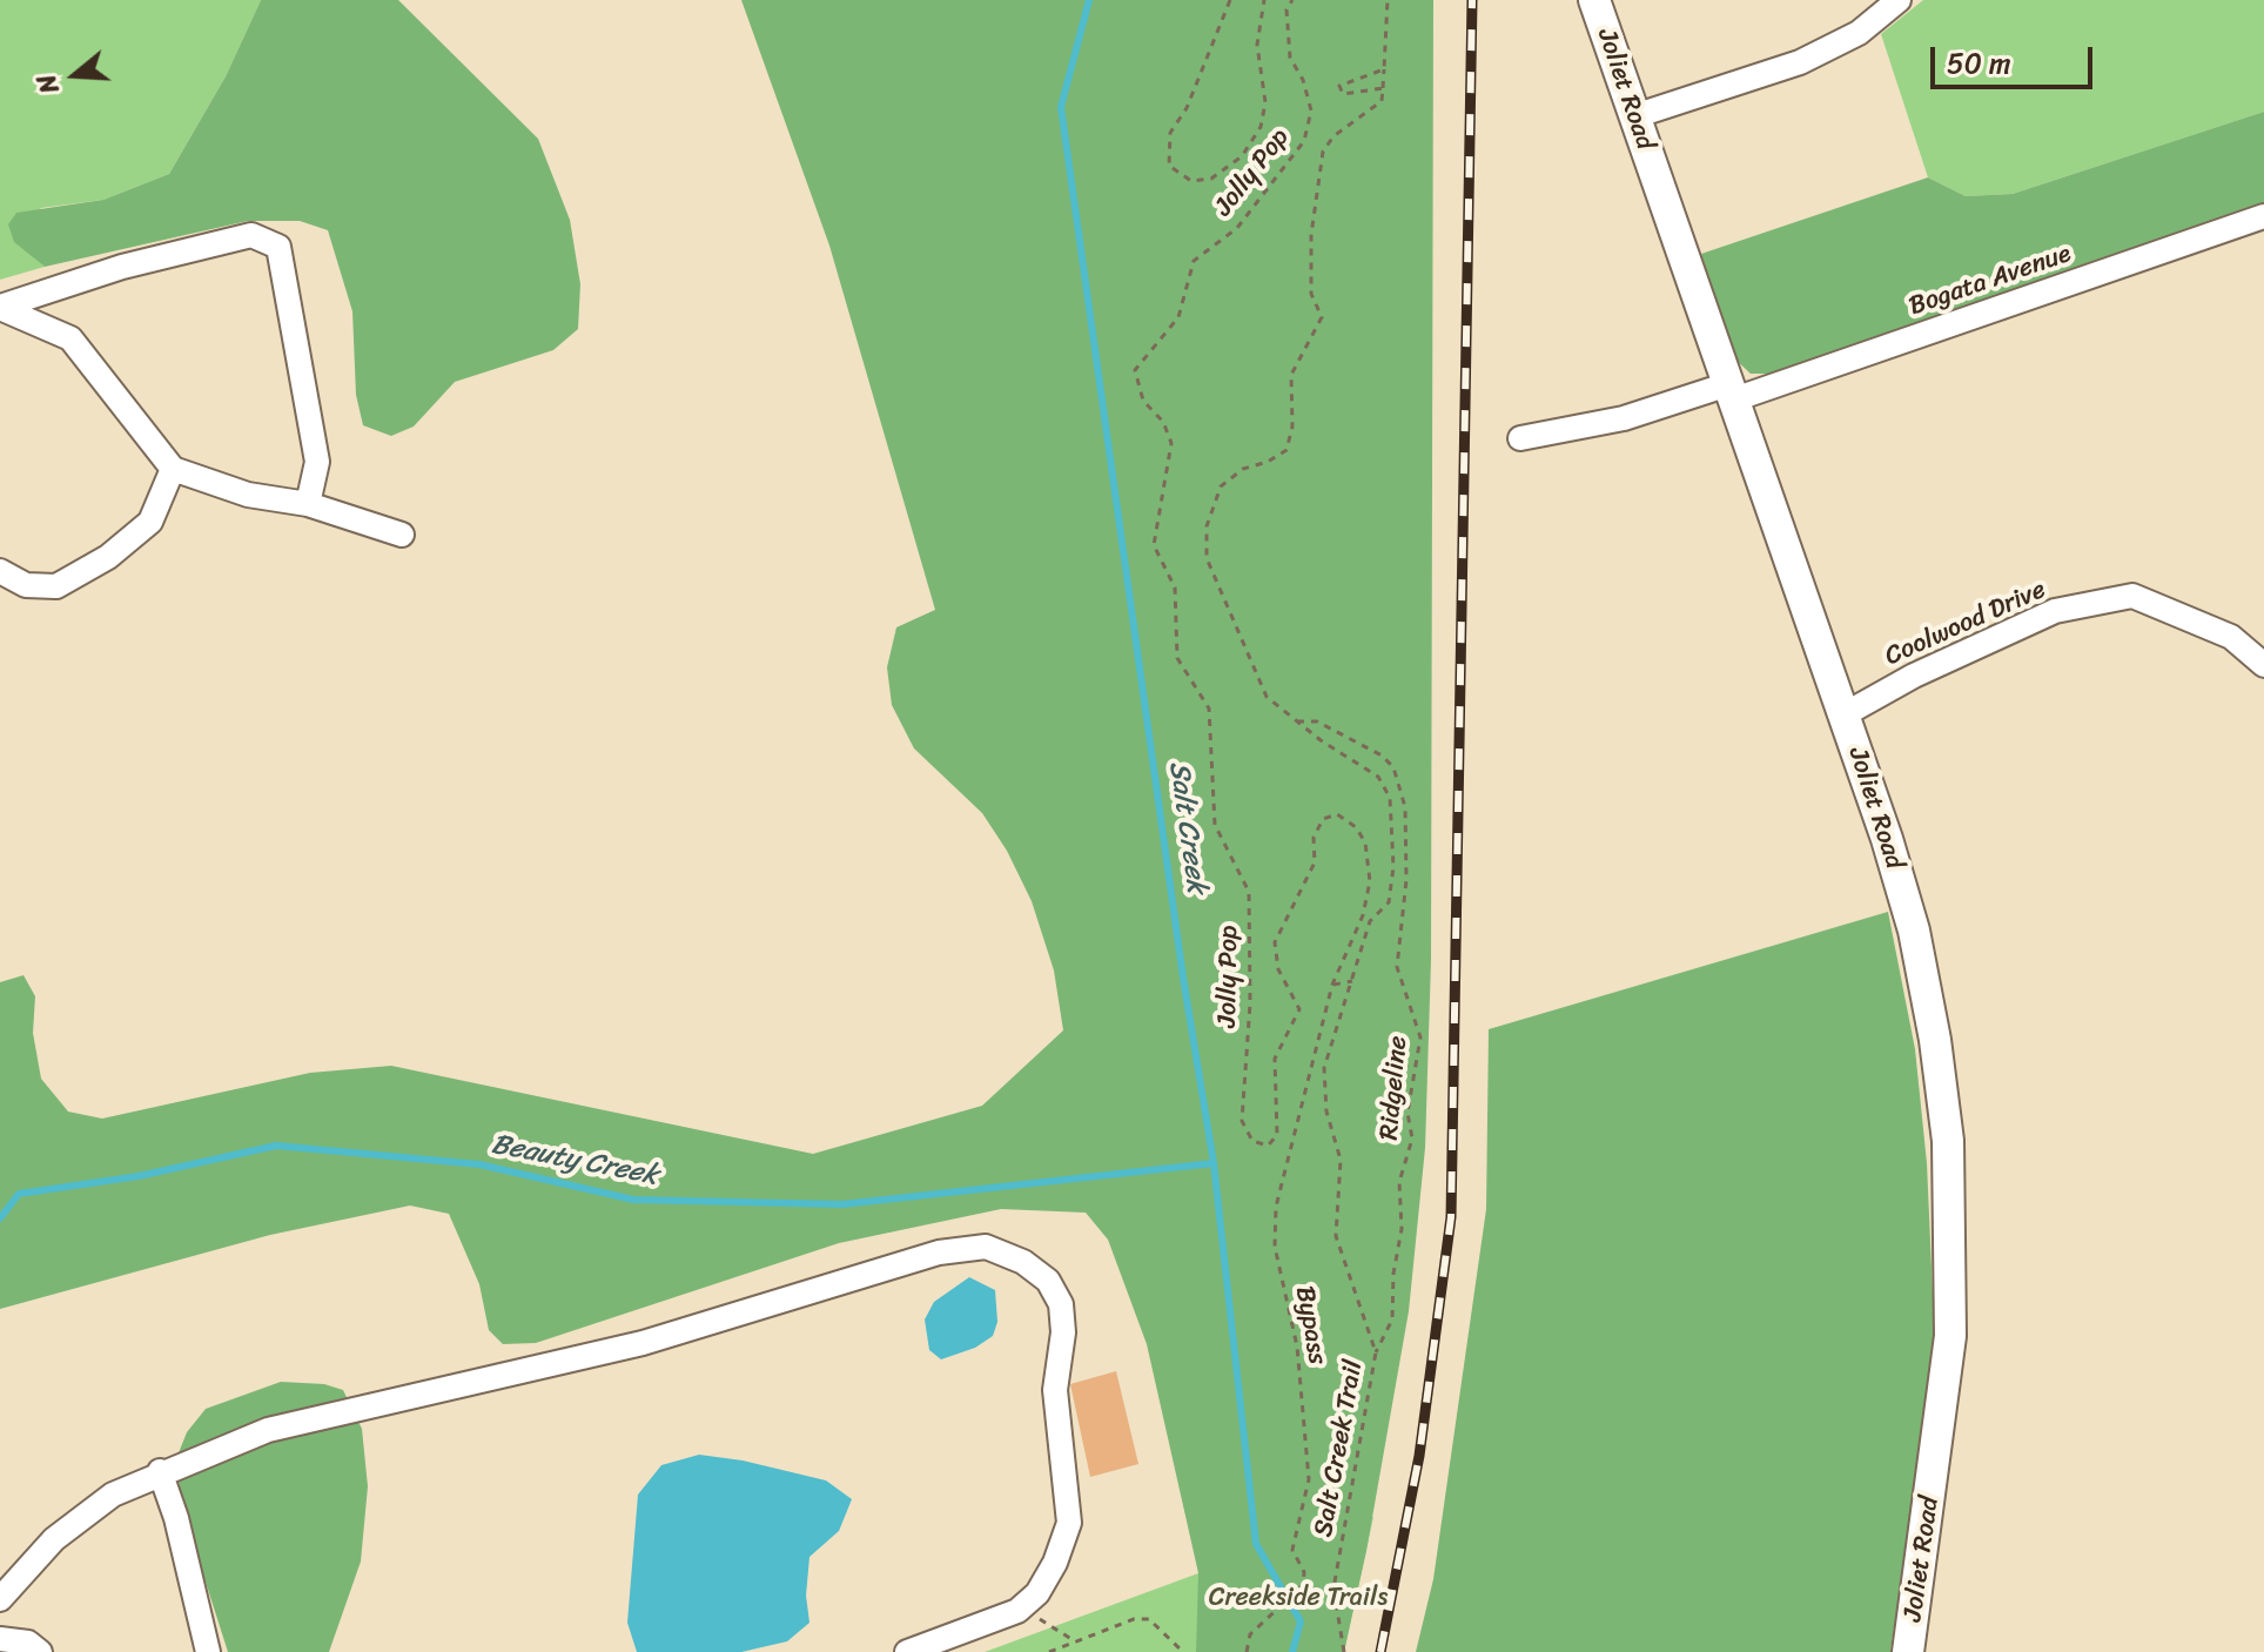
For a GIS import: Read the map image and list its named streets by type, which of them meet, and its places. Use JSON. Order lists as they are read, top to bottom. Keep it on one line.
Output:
{"streets":{"main road":["Joliet Road"],"street":["Bogata Avenue","Coolwood Drive"],"path":["Jolly Pop","Ridgeline","Bypass","Salt Creek Trail"]},"crossings":[["Joliet Road","Bogata Avenue"],["Joliet Road","Coolwood Drive"],["Jolly Pop","Ridgeline"],["Jolly Pop","Bypass"],["Jolly Pop","Salt Creek Trail"],["Ridgeline","Salt Creek Trail"]],"water":["Salt Creek","Beauty Creek"],"parks":["Creekside Trails"],"scale_bar":"50 m","north":"left"}
